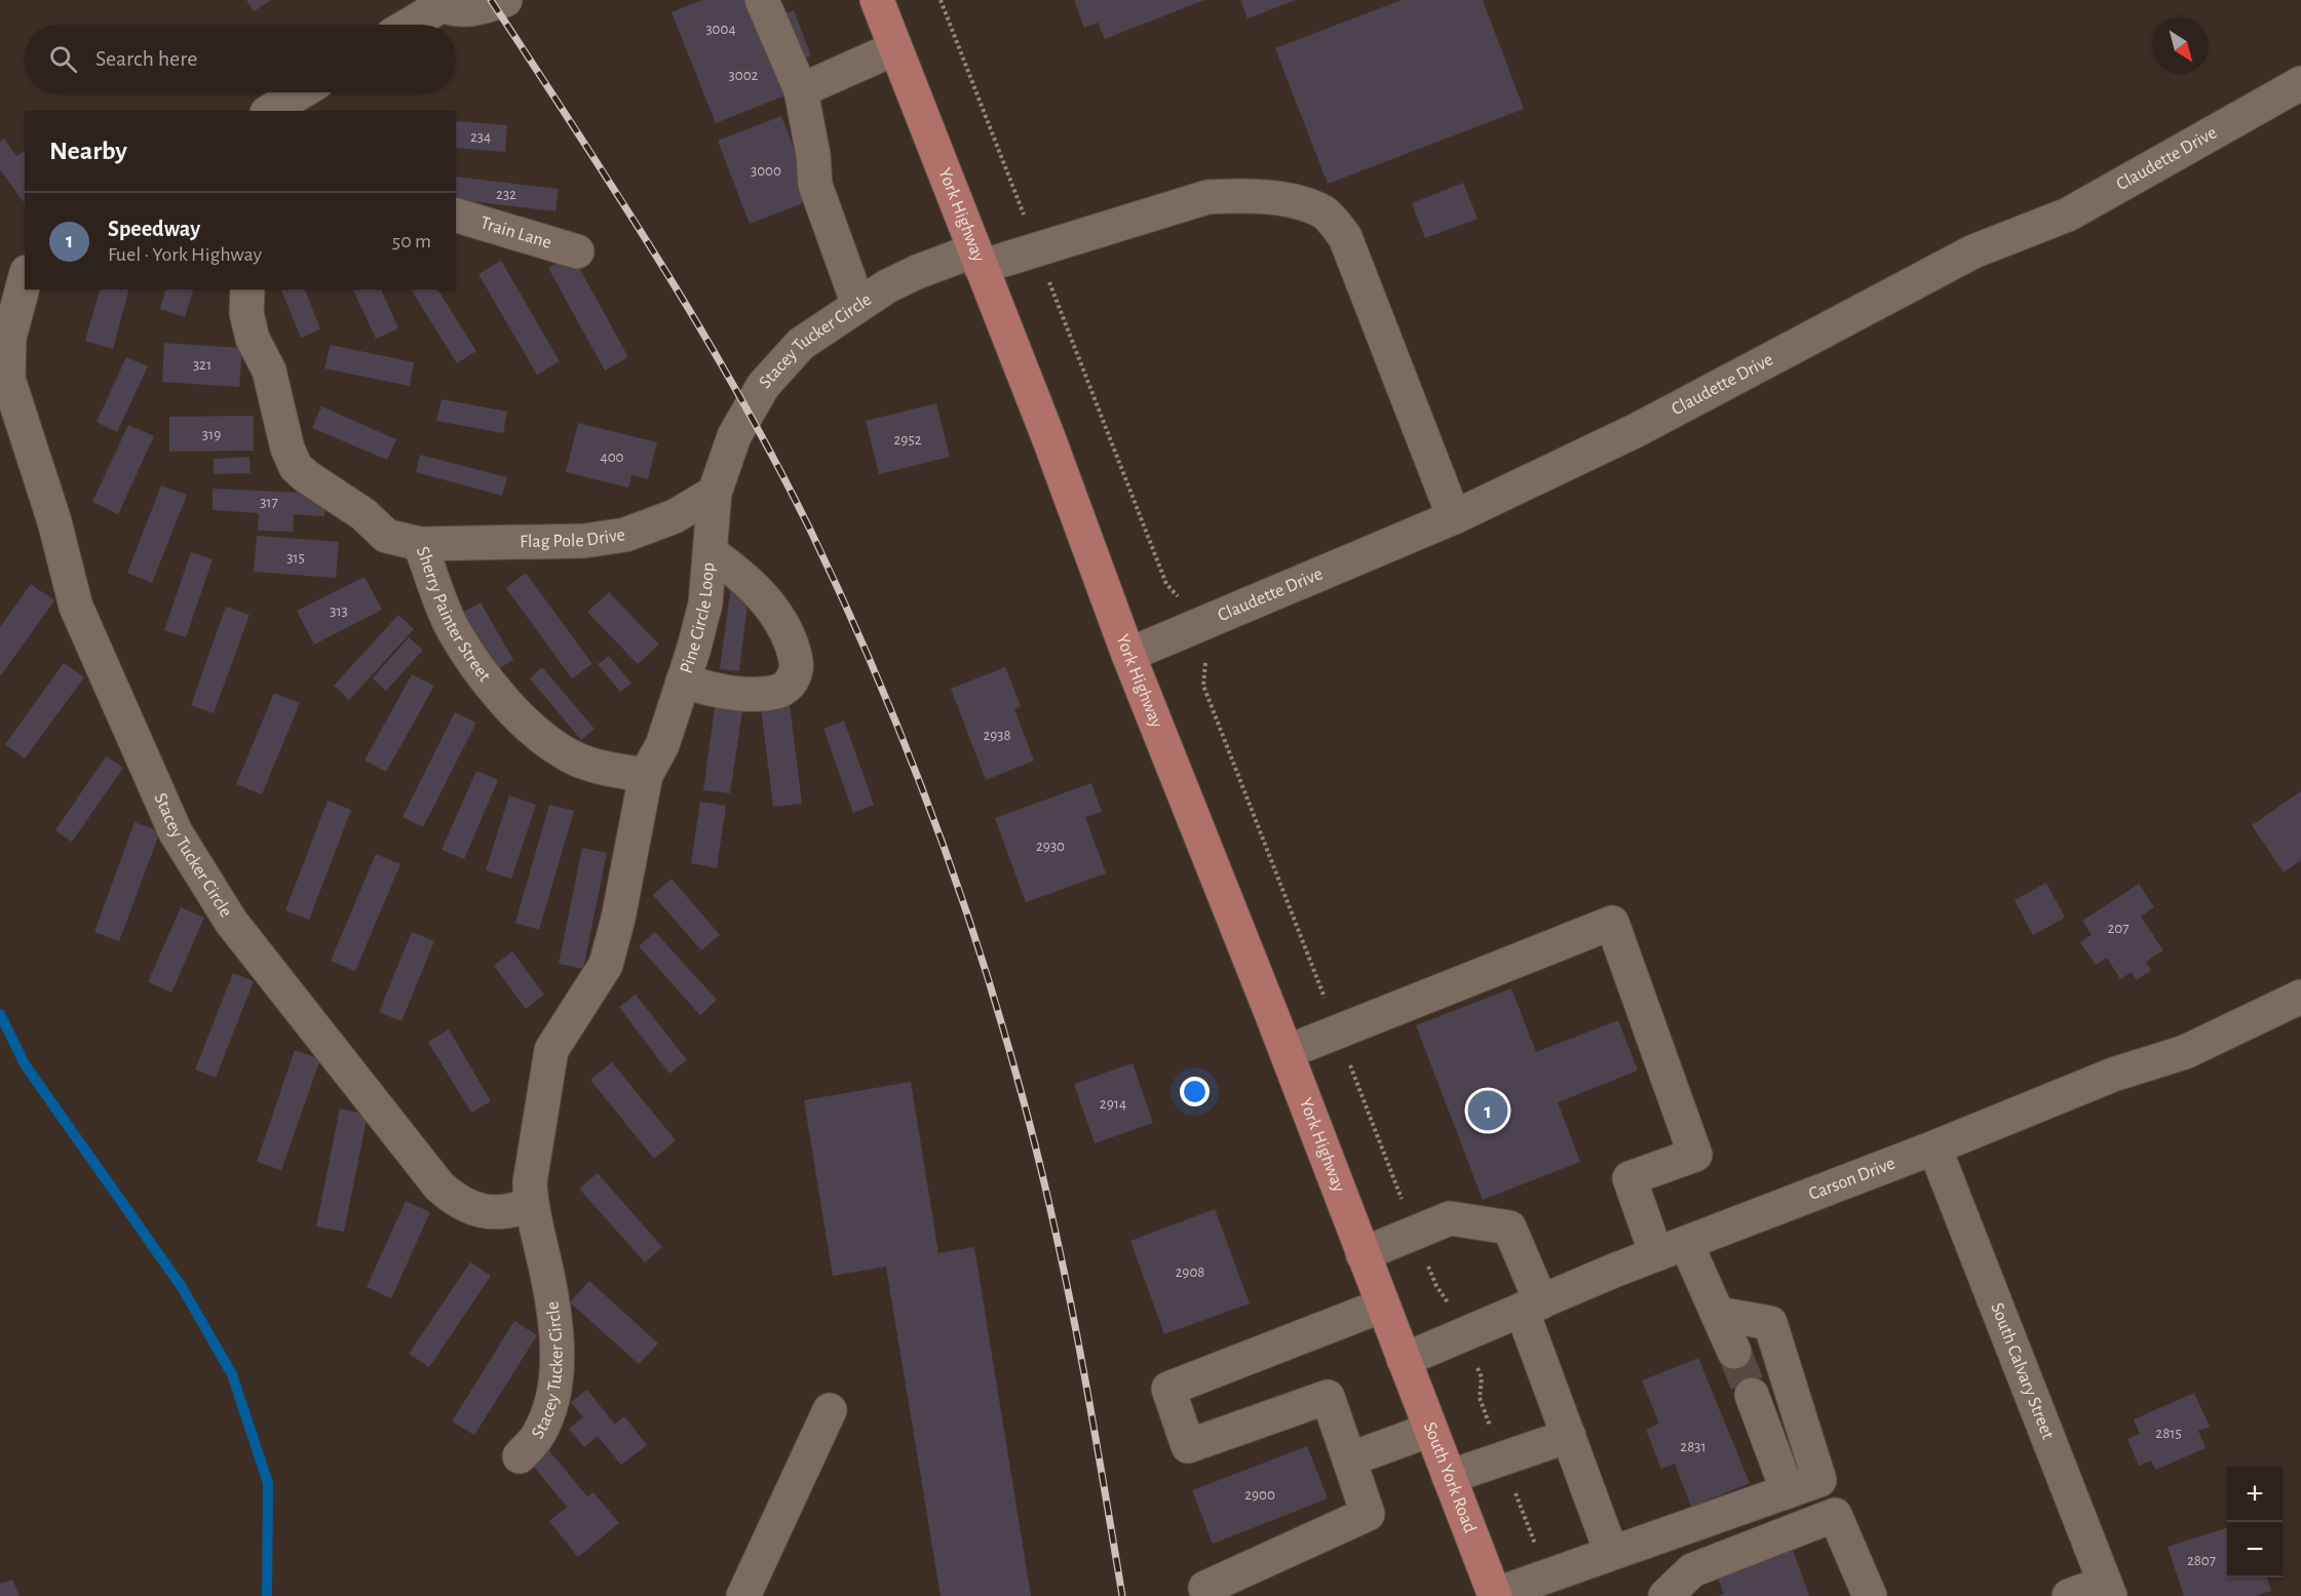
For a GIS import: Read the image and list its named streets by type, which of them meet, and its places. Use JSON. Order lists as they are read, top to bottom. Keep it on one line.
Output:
{"streets":{"main road":["York Highway","South York Road"],"street":["Claudette Drive","Train Lane","Stacey Tucker Circle","Flag Pole Drive","Sherry Painter Street","Pine Circle Loop","Carson Drive","South Calvary Street"]},"crossings":[["Claudette Drive","York Highway"],["Claudette Drive","Stacey Tucker Circle"],["York Highway","Stacey Tucker Circle"],["York Highway","Carson Drive"],["York Highway","South York Road"],["Stacey Tucker Circle","Flag Pole Drive"],["Stacey Tucker Circle","Sherry Painter Street"],["Stacey Tucker Circle","Pine Circle Loop"],["Flag Pole Drive","Sherry Painter Street"],["Flag Pole Drive","Pine Circle Loop"],["Sherry Painter Street","Pine Circle Loop"],["Carson Drive","South Calvary Street"],["Carson Drive","South York Road"]],"house_numbers":["3004","3002","234","3000","232","321","319","2952","400","317","315","313","2938","2930","207","2914","2908","2815","2831","2900","2807"],"north":"bottom right","page":{"search":"Search here","heading":"Nearby","list":[{"mark":"1","name":"Speedway","note":"Fuel · York Highway","value":"50 m"}],"pins":"1","map_buttons":["+","−"]}}
